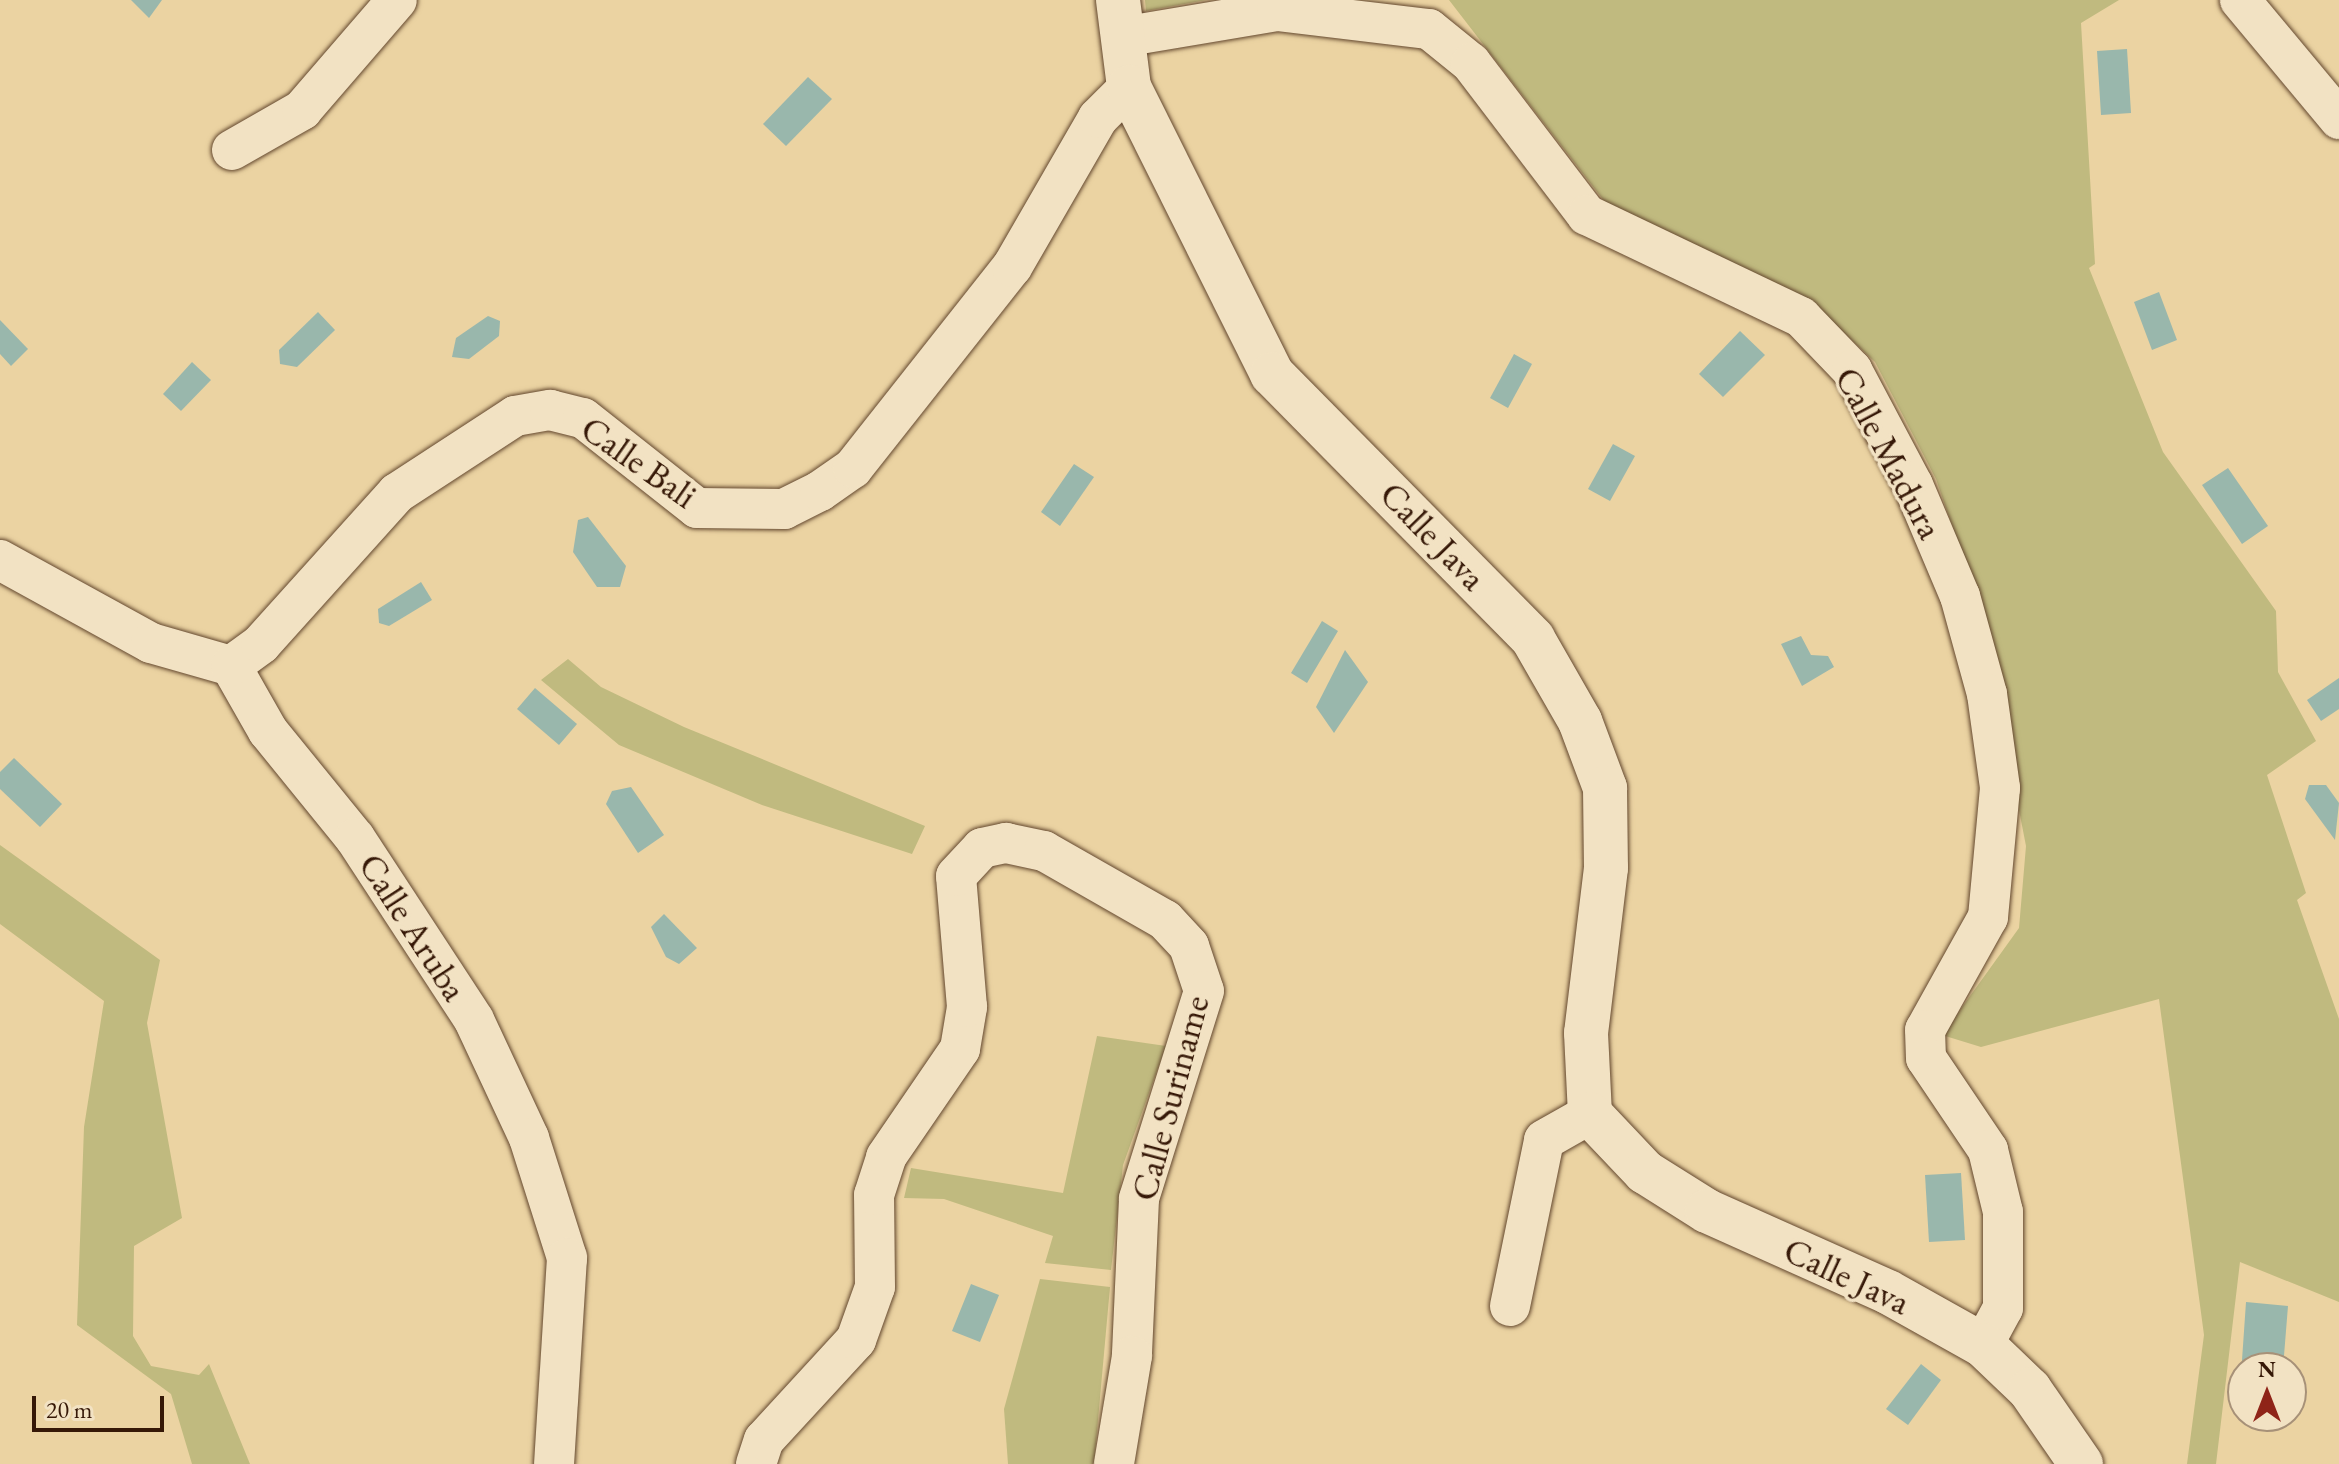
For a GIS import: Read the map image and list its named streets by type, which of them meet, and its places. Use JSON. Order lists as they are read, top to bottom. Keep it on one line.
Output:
{"streets":{"street":["Calle Madura","Calle Bali","Calle Java","Calle Aruba","Calle Suriname"]},"crossings":[["Calle Madura","Calle Java"],["Calle Bali","Calle Java"],["Calle Bali","Calle Aruba"]],"scale_bar":"20 m","north":"top"}
